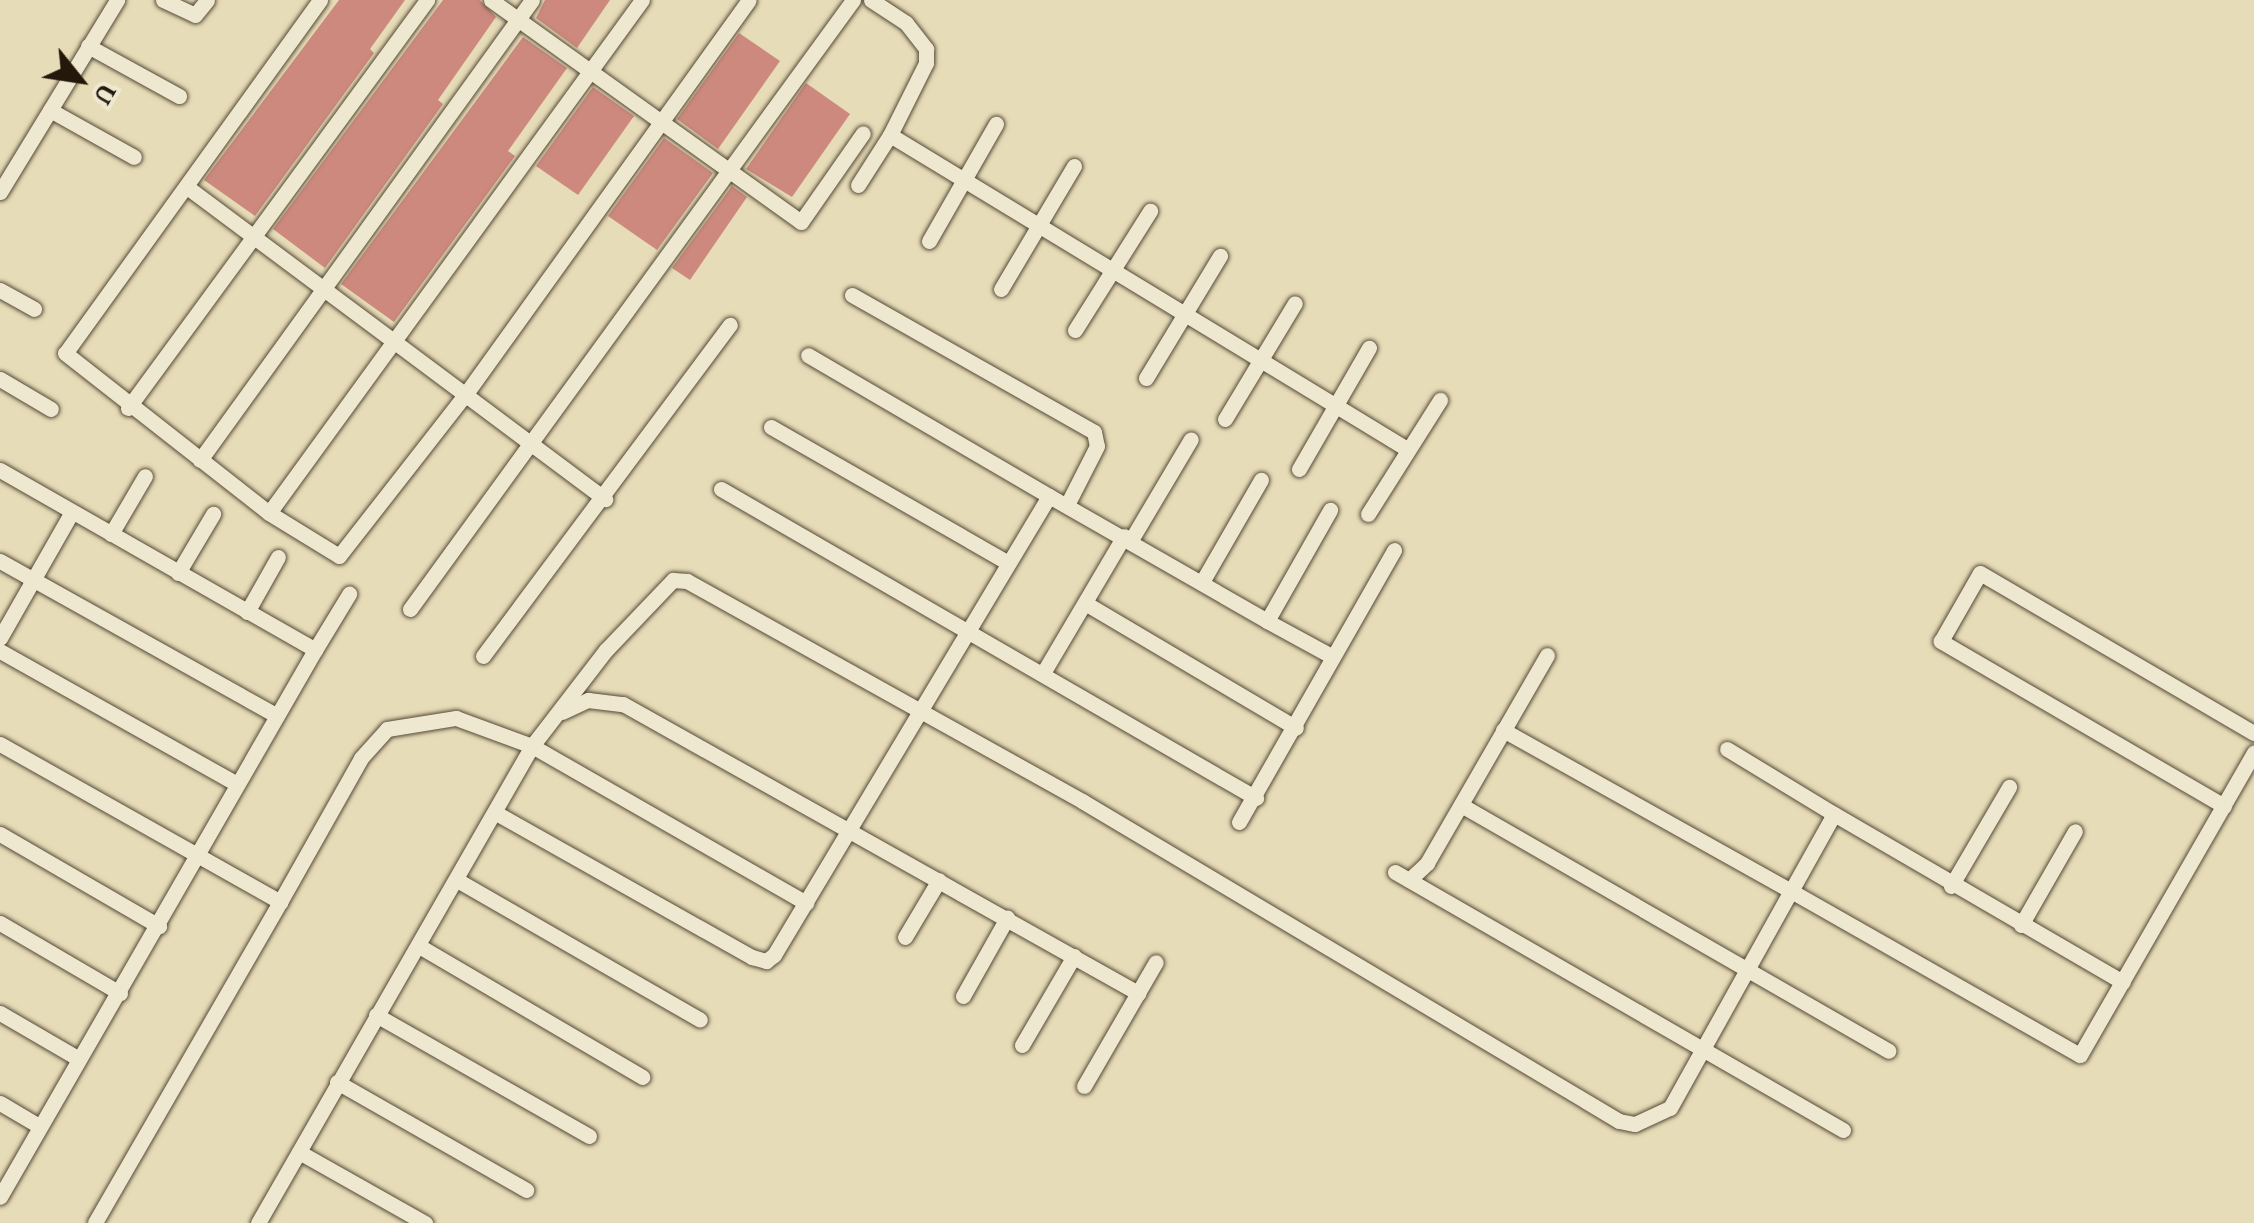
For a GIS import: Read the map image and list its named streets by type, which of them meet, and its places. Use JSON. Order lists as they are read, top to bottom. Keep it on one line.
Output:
{"north":"bottom right"}
